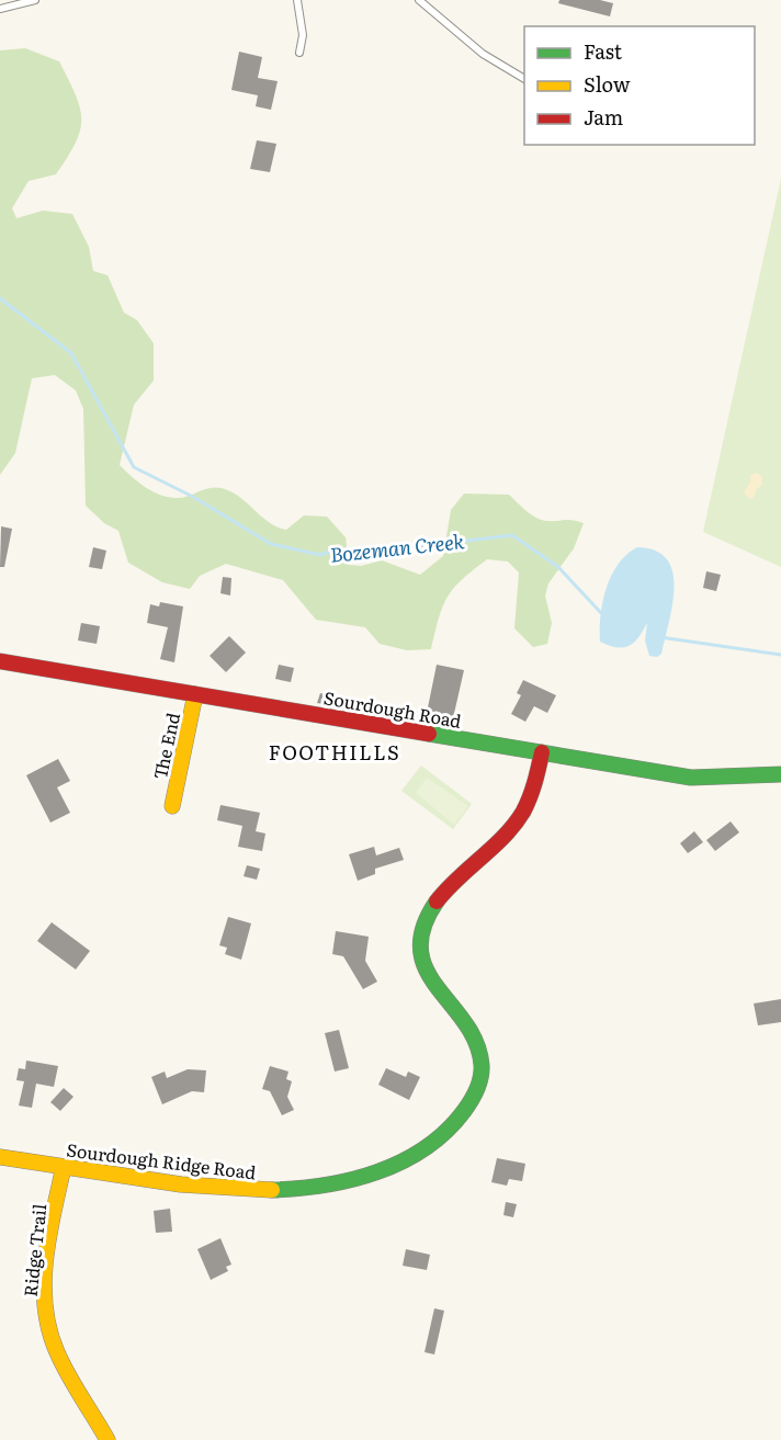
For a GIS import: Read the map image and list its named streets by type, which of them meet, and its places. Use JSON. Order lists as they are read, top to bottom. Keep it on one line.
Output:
{"streets":{"street":["Sourdough Road","The End","Sourdough Ridge Road","Ridge Trail"]},"crossings":[["Sourdough Road","The End"],["Sourdough Road","Sourdough Ridge Road"],["Sourdough Ridge Road","Ridge Trail"]],"districts":["FOOTHILLS"],"water":["Bozeman Creek"],"legend":["Fast","Slow","Jam"]}
